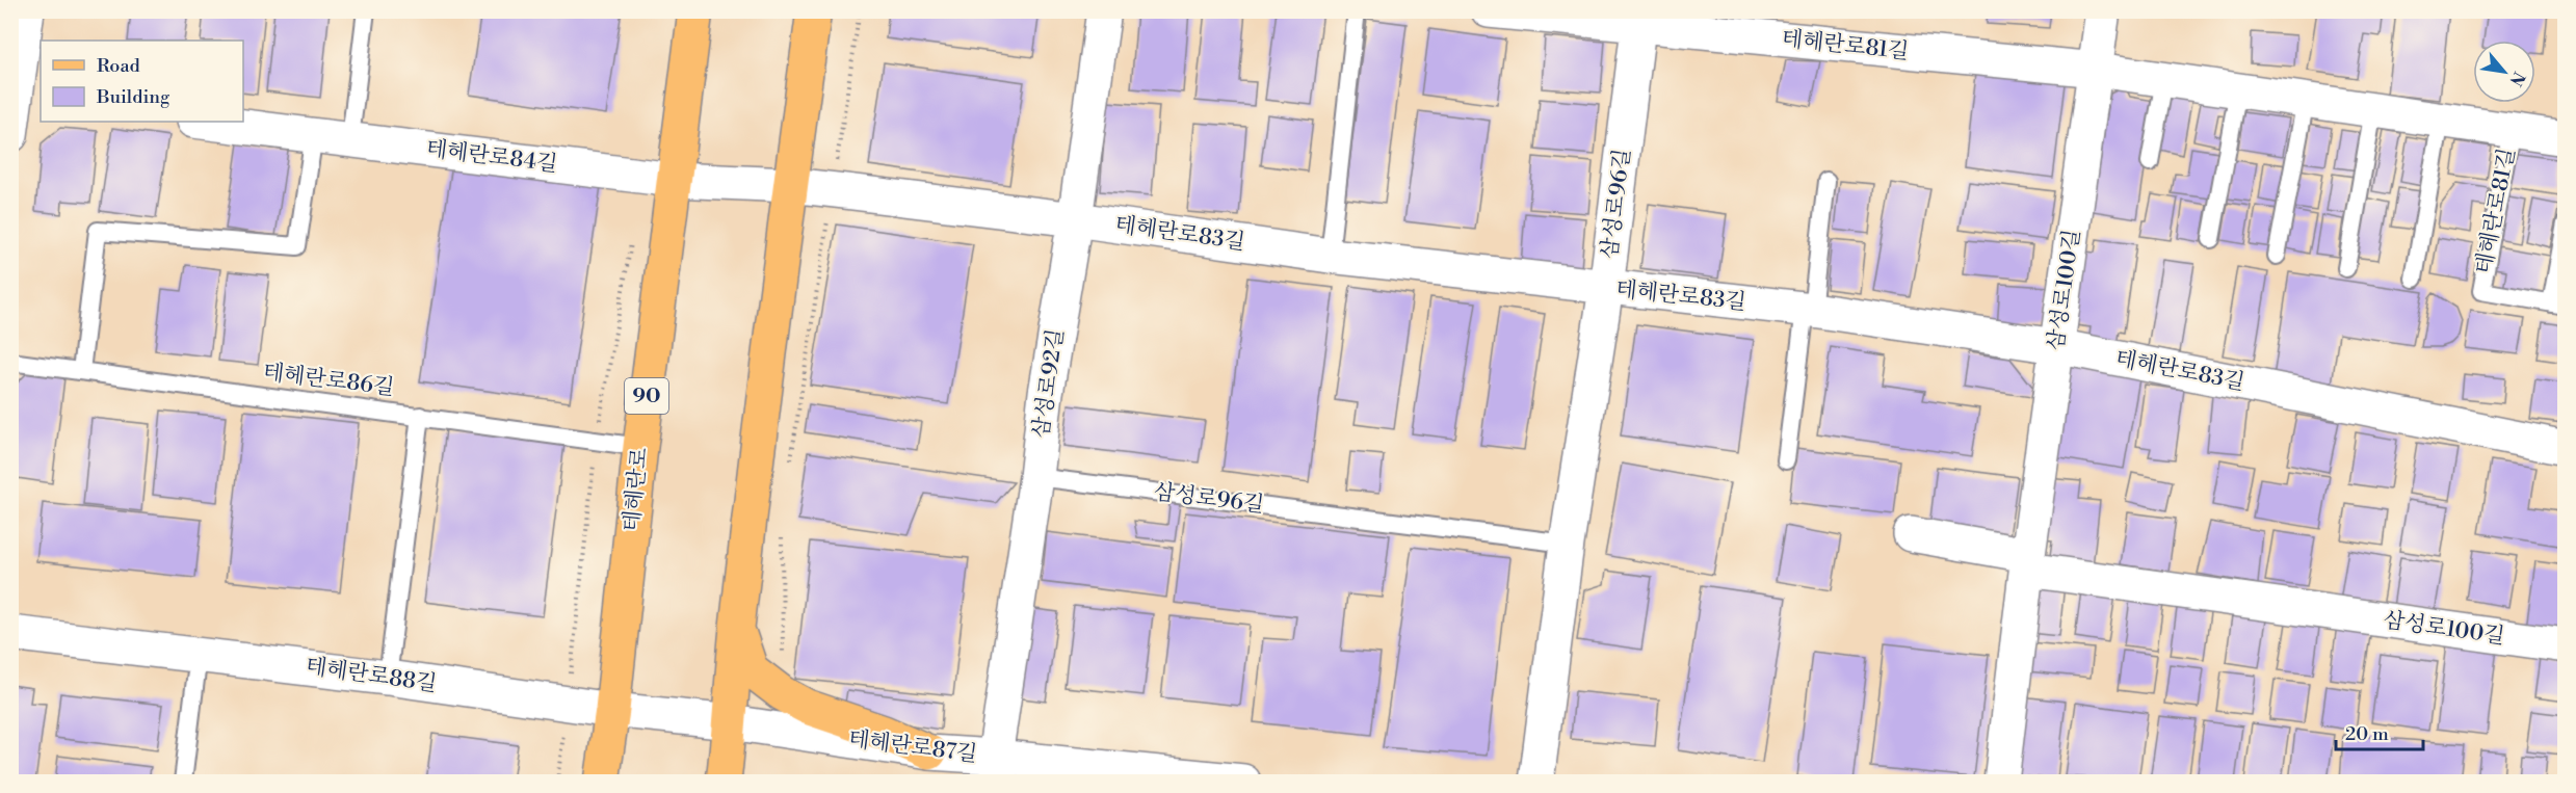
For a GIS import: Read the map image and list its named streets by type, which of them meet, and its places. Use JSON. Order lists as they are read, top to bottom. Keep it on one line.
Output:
{"streets":{"main road":["90","테헤란로"],"street":["테헤란로81길","테헤란로84길","삼성로96길","테헤란로83길","삼성로100길","삼성로92길","테헤란로88길","테헤란로87길"],"lane":["테헤란로86길"]},"crossings":[["테헤란로81길","삼성로96길"],["테헤란로81길","삼성로100길"],["테헤란로84길","테헤란로83길"],["테헤란로84길","테헤란로"],["삼성로96길","테헤란로83길"],["삼성로96길","삼성로92길"],["테헤란로83길","삼성로100길"],["테헤란로83길","삼성로92길"],["테헤란로86길","테헤란로"],["삼성로92길","테헤란로87길"],["테헤란로","테헤란로88길"],["테헤란로88길","테헤란로87길"]],"legend":["Road","Building"],"scale_bar":"20 m","north":"bottom right"}
